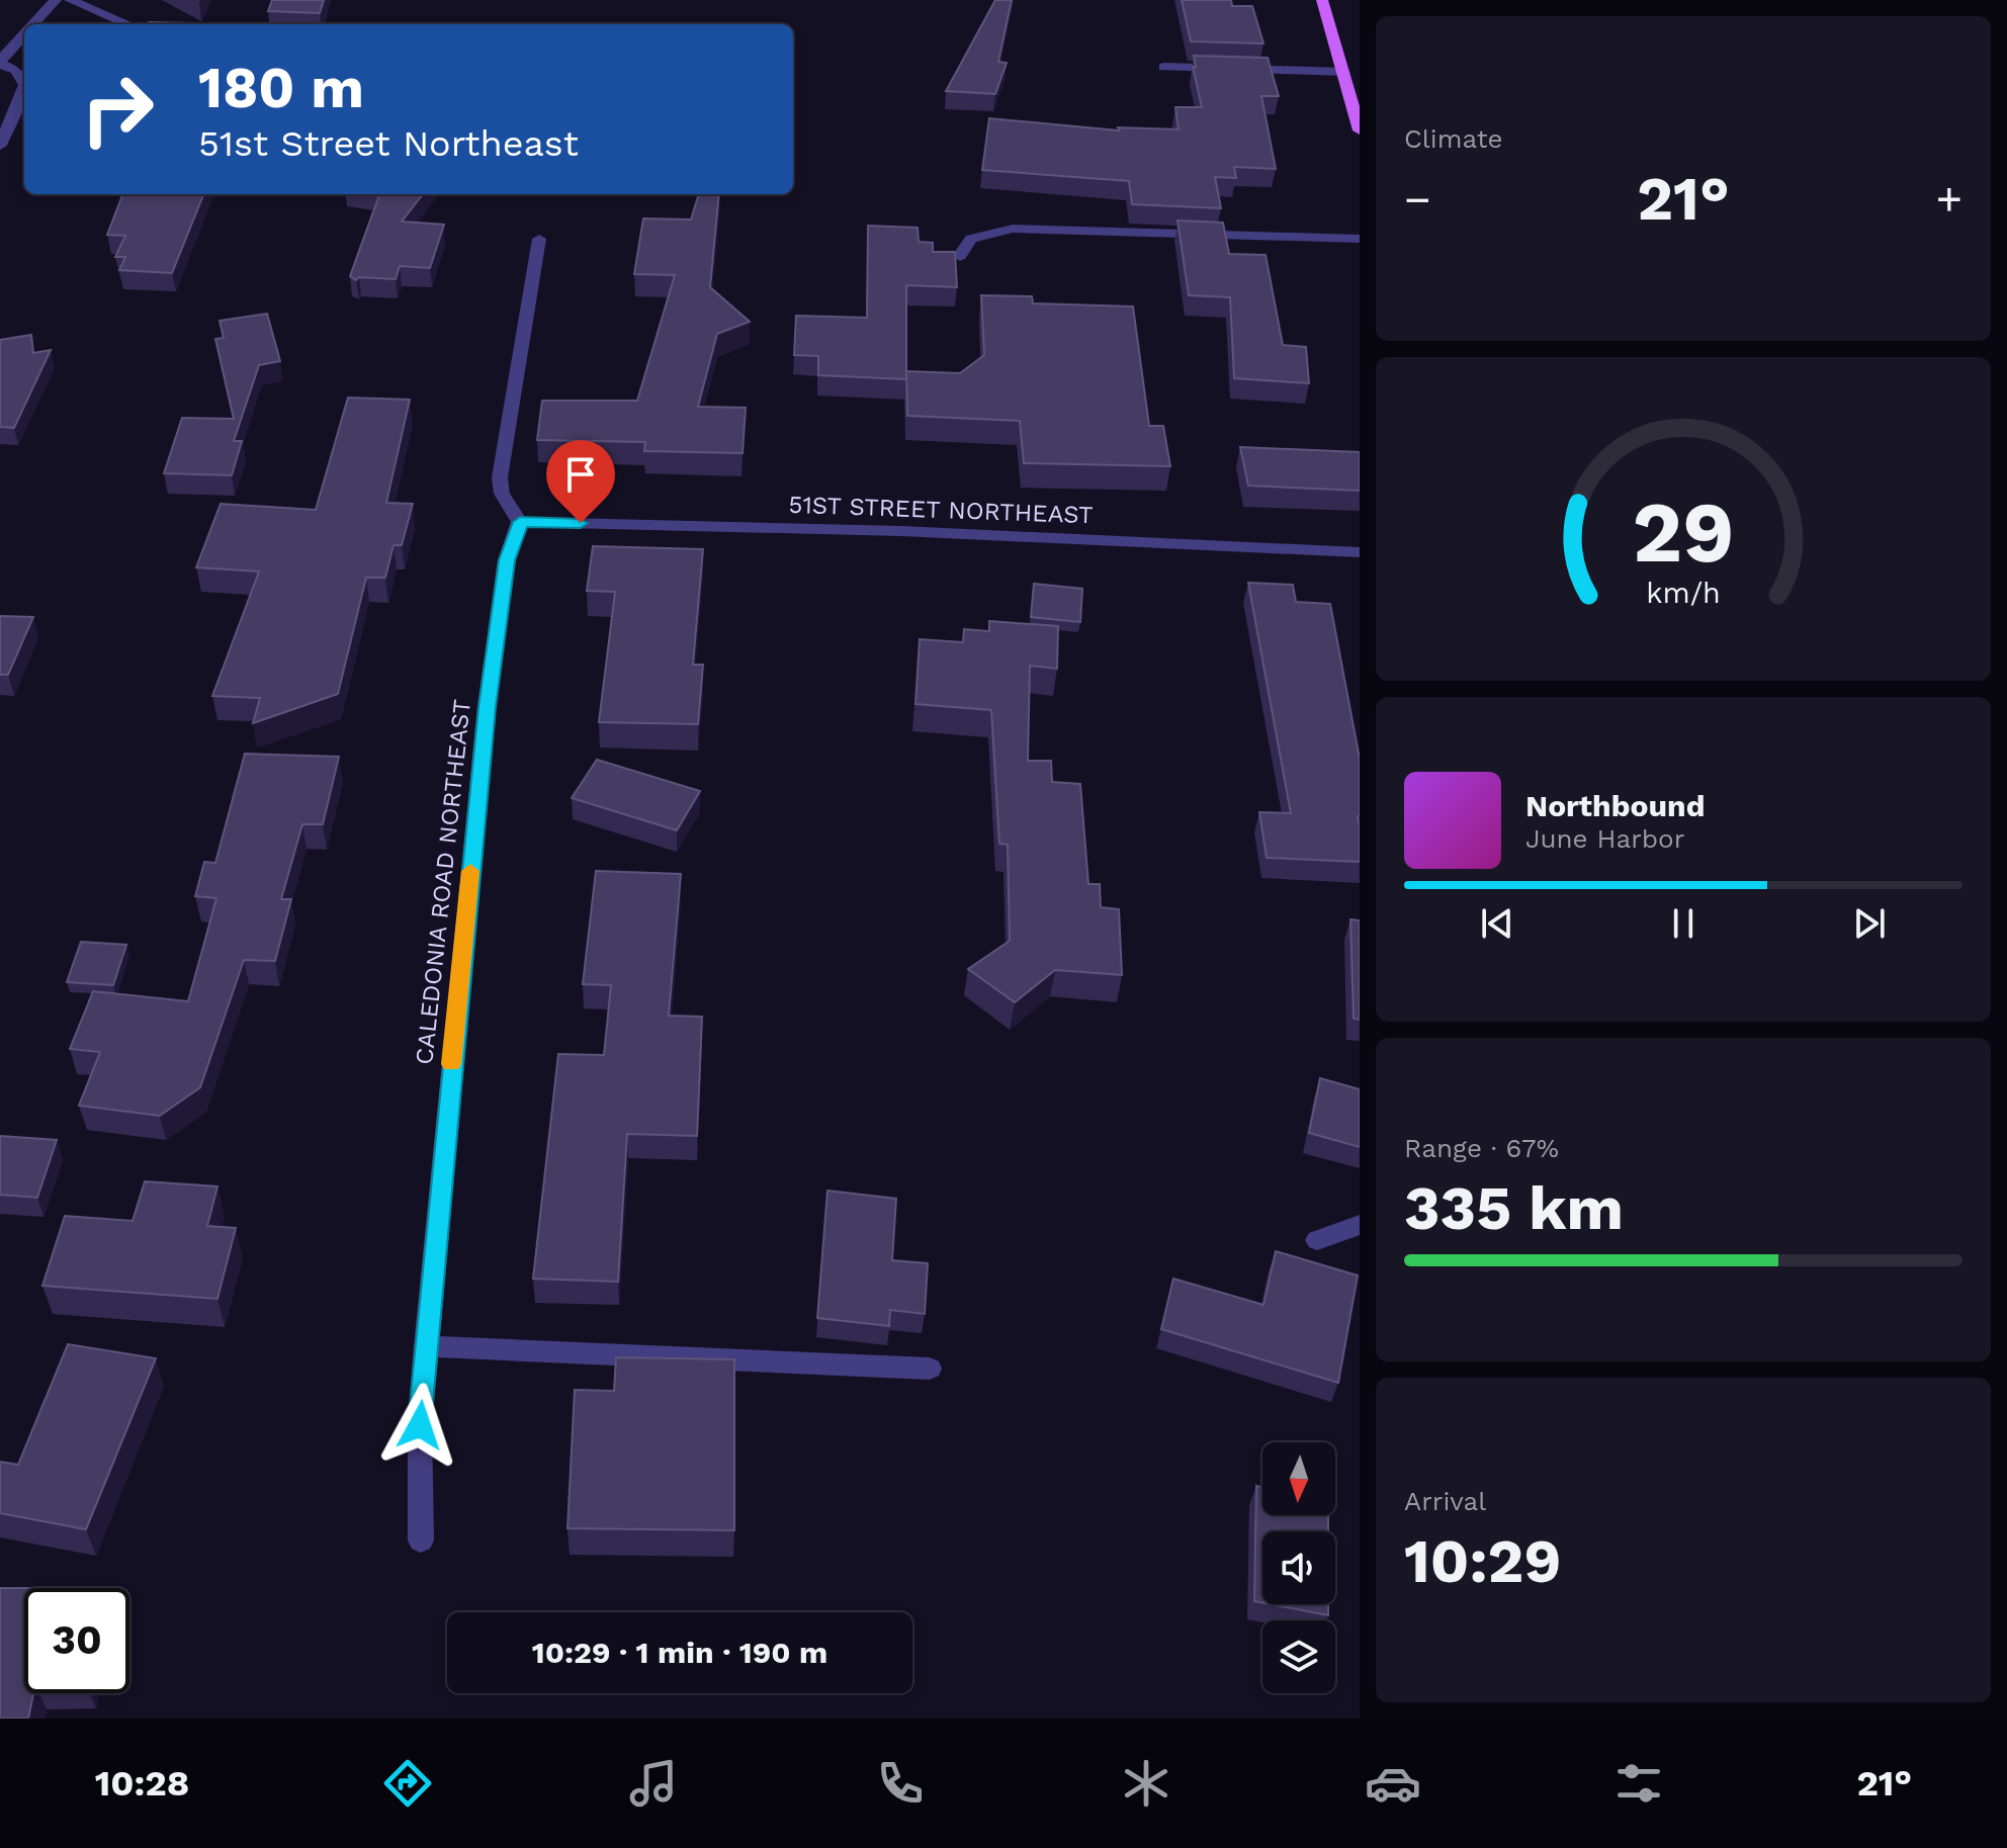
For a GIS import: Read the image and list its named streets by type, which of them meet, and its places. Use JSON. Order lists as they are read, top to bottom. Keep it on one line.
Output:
{"streets":{"street":["51ST STREET NORTHEAST","CALEDONIA ROAD NORTHEAST"]},"crossings":[["51ST STREET NORTHEAST","CALEDONIA ROAD NORTHEAST"]],"north":"bottom","page":{"tile":["Climate",["Range · 67%","335 km"],["Arrival","10:29"]],"turn":["180 m","51st Street Northeast"],"heat":["−","21°","+"],"song":["Northbound","June Harbor"],"limit":"30","trip":"10:29 · 1 min · 190 m","tabs":["10:28","21°"],"gauge":["29","km/h"]}}
